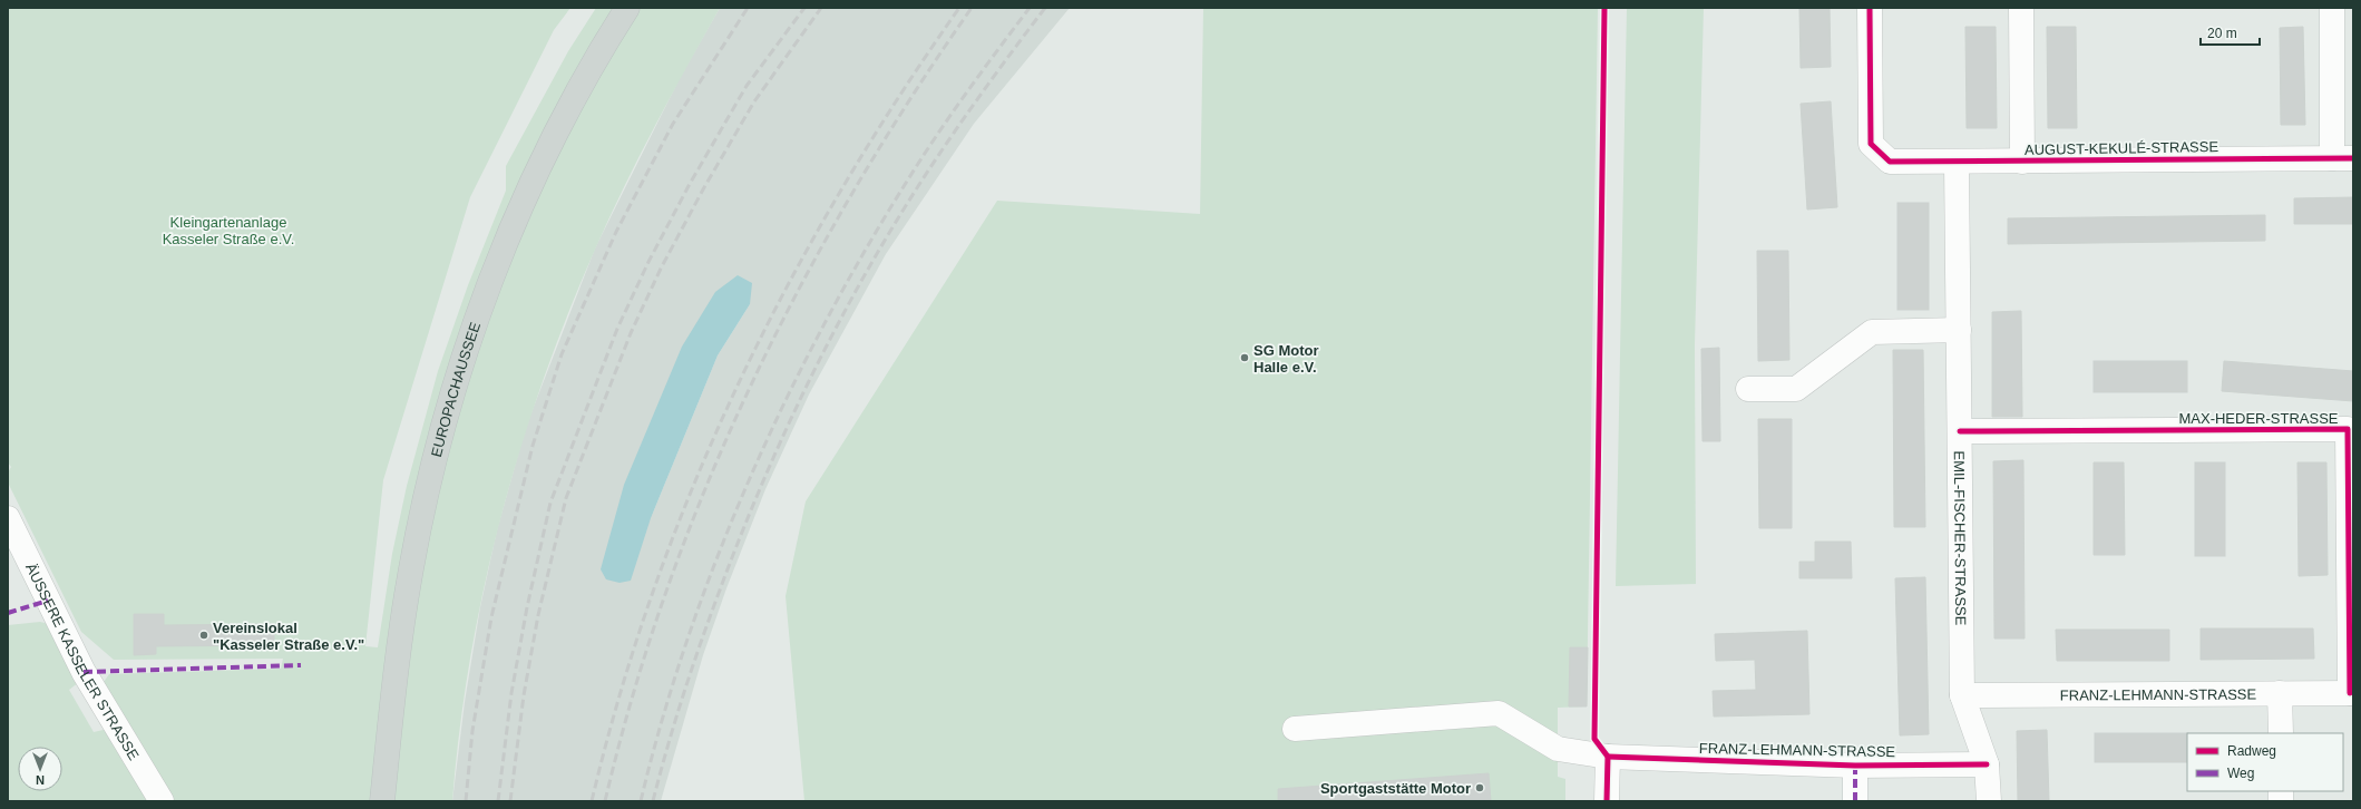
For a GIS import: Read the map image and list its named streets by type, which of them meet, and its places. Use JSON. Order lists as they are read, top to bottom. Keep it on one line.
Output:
{"streets":{"main road":["EUROPACHAUSSEE"],"street":["AUGUST-KEKULÉ-STRASSE","MAX-HEDER-STRASSE","EMIL-FISCHER-STRASSE","ÄUSSERE KASSELER STRASSE","FRANZ-LEHMANN-STRASSE"]},"crossings":[["AUGUST-KEKULÉ-STRASSE","EMIL-FISCHER-STRASSE"],["MAX-HEDER-STRASSE","EMIL-FISCHER-STRASSE"],["MAX-HEDER-STRASSE","FRANZ-LEHMANN-STRASSE"],["EMIL-FISCHER-STRASSE","FRANZ-LEHMANN-STRASSE"]],"parks":["Kleingartenanlage Kasseler Straße e.V."],"places":["SG Motor Halle e.V.","Vereinslokal \"Kasseler Straße e.V.\"","Sportgaststätte Motor"],"legend":["Radweg","Weg"],"scale_bar":"20 m","north":"bottom"}
